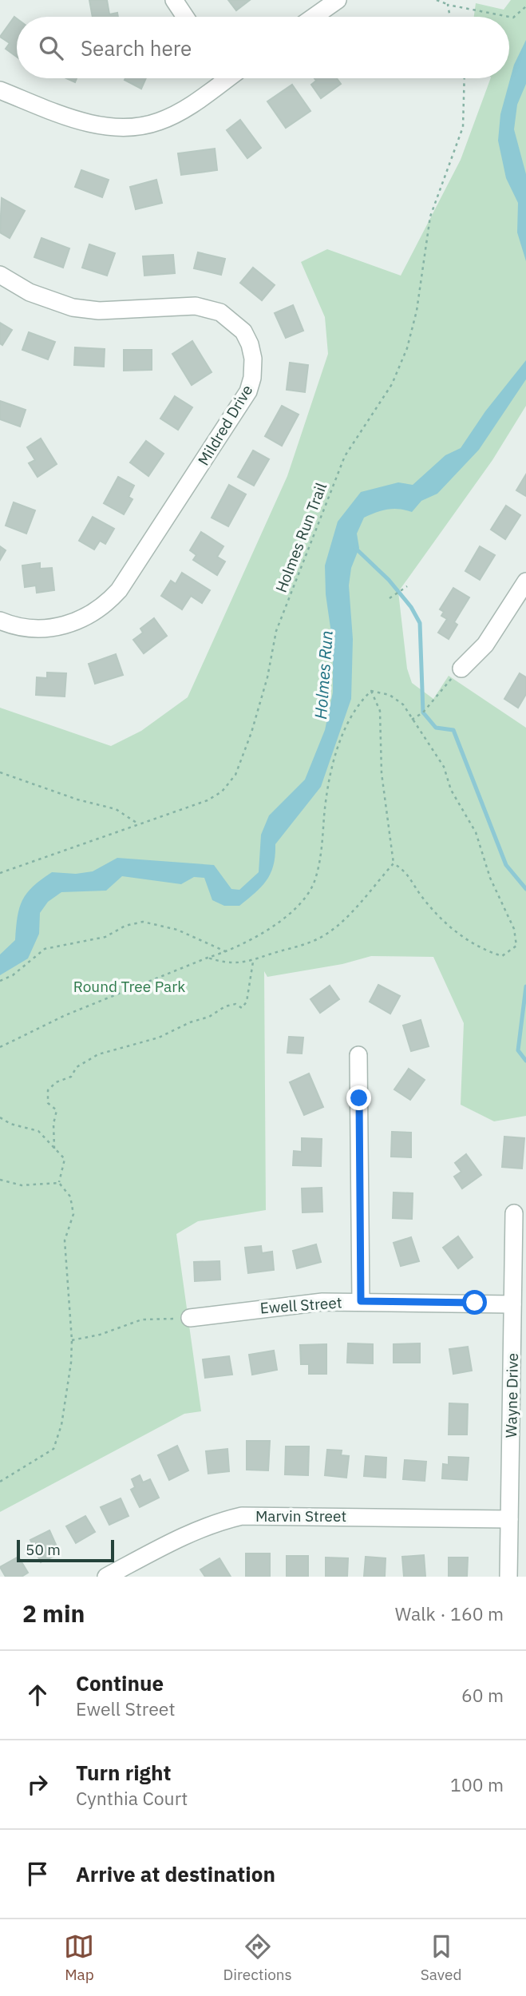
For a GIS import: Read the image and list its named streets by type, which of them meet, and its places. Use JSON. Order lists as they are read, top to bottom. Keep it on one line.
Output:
{"streets":{"street":["Mildred Drive","Ewell Street","Wayne Drive","Marvin Street"],"path":["Holmes Run Trail"]},"crossings":[["Ewell Street","Wayne Drive"],["Wayne Drive","Marvin Street"]],"water":["Holmes Run"],"parks":["Round Tree Park"],"scale_bar":"50 m","page":{"search":"Search here","scale":"50 m","heading":["2 min","Walk · 160 m"],"list":[["Continue","Ewell Street","60 m"],["Turn right","Cynthia Court","100 m"],"Arrive at destination"],"nav":["Map","Directions","Saved"]}}
